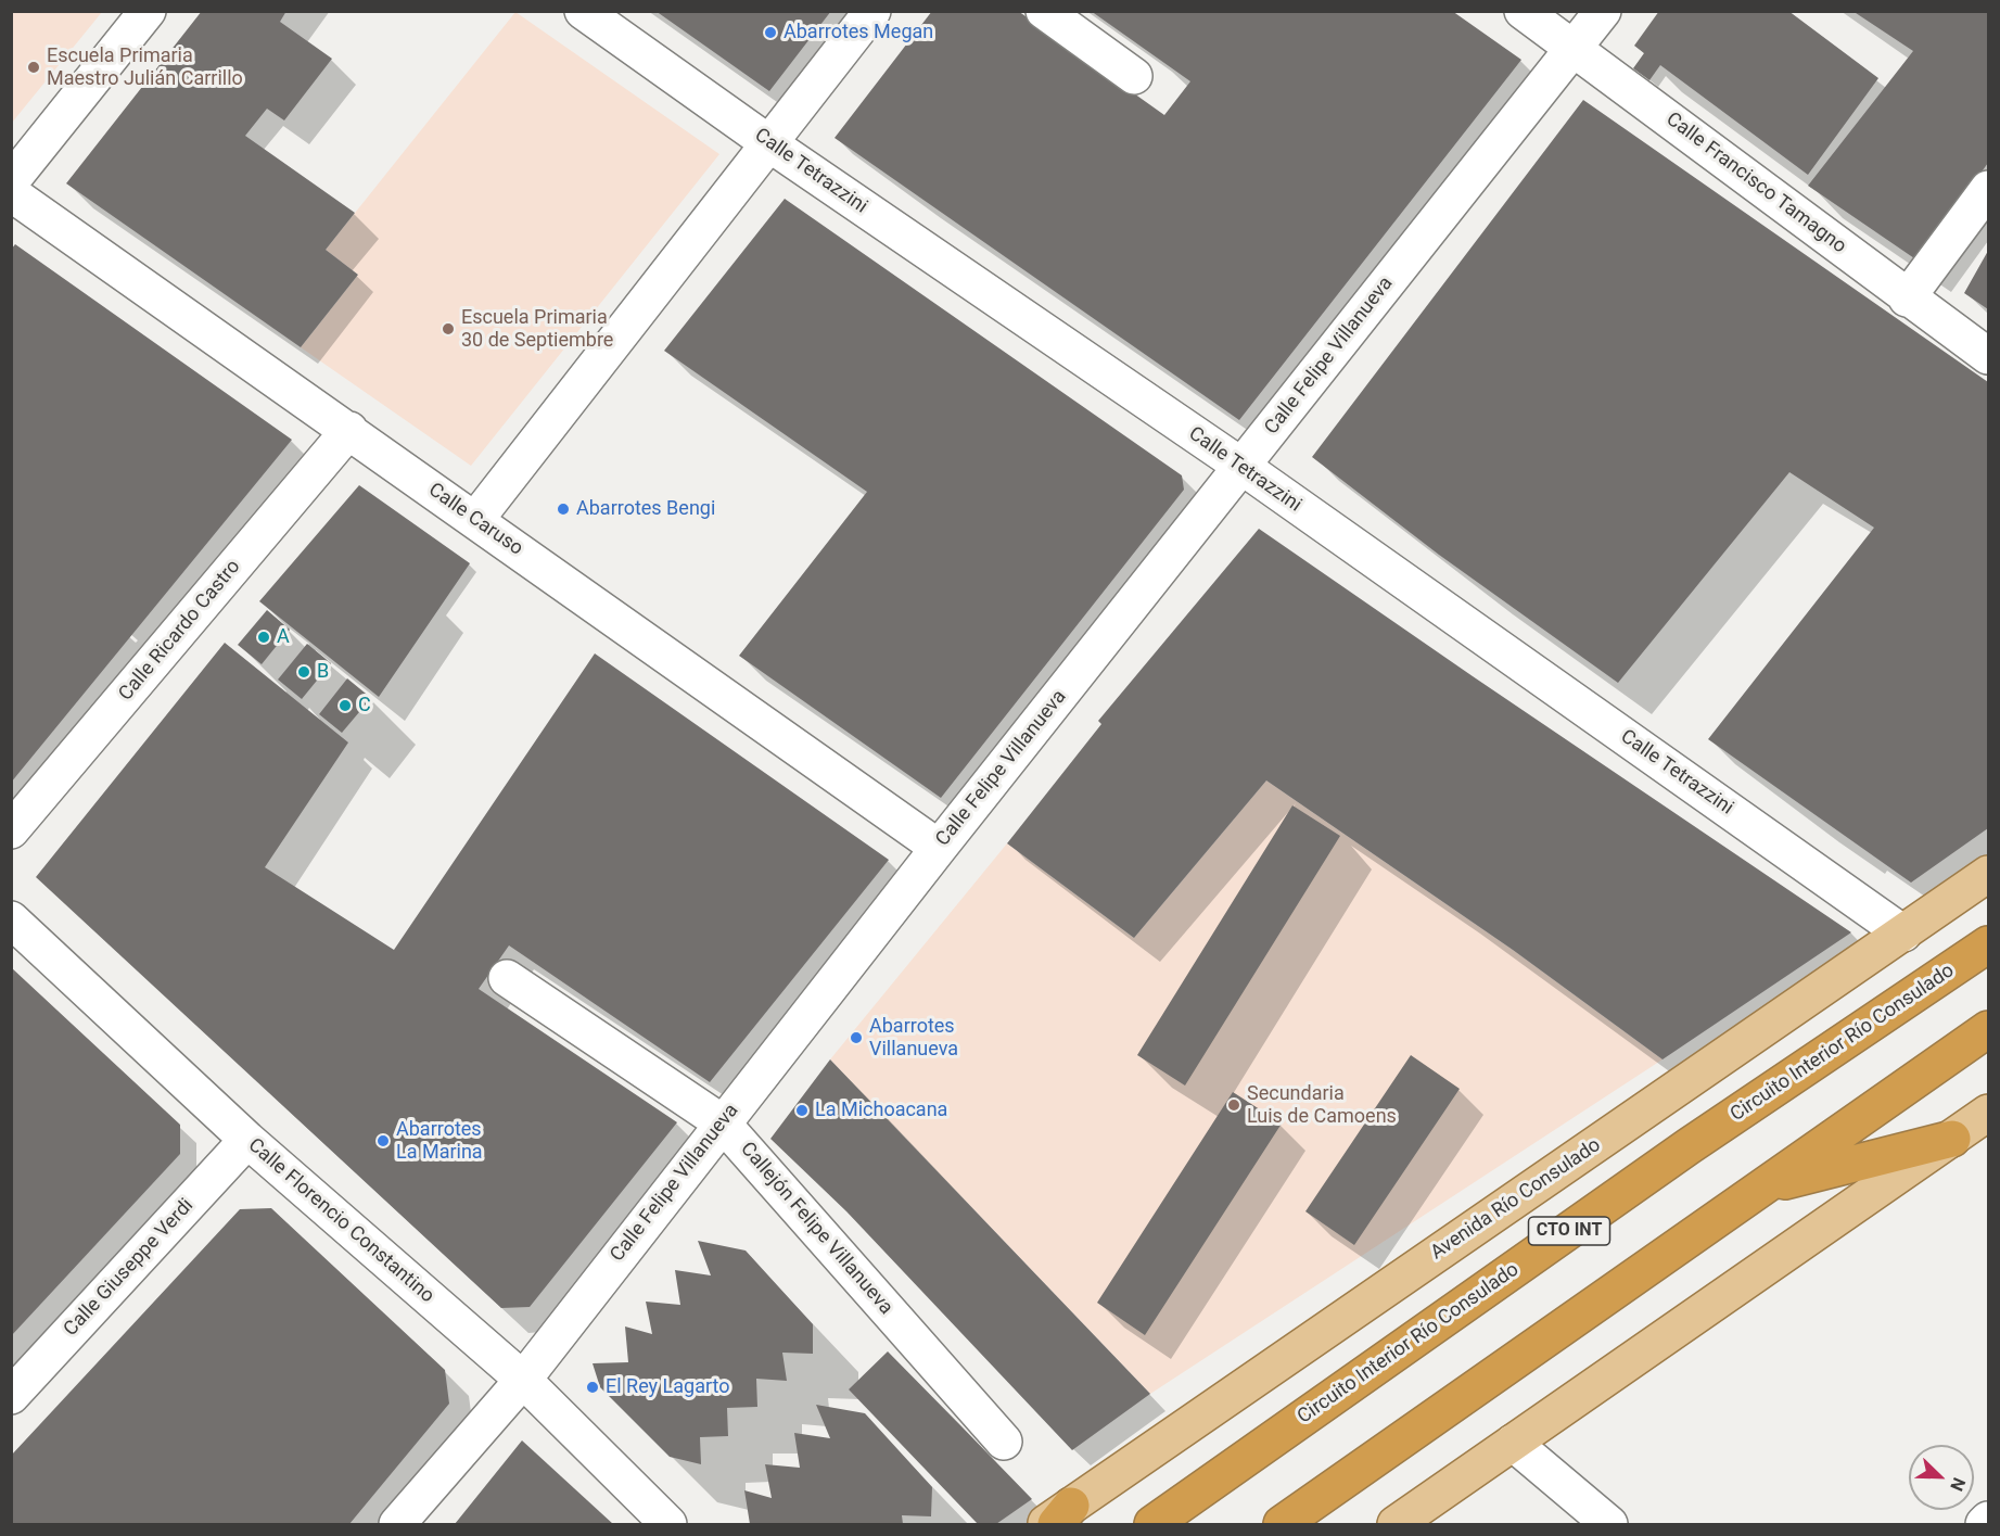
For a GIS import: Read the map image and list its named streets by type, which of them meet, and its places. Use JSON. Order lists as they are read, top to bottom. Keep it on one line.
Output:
{"streets":{"highway":["Circuito Interior Río Consulado","CTO INT"],"main road":["Avenida Río Consulado"],"street":["Calle Tetrazzini","Calle Francisco Tamagno","Calle Felipe Villanueva","Calle Caruso","Calle Ricardo Castro","Calle Florencio Constantino","Callejón Felipe Villanueva","Calle Giuseppe Verdi"]},"crossings":[["Calle Tetrazzini","Calle Felipe Villanueva"],["Calle Tetrazzini","Avenida Río Consulado"],["Calle Francisco Tamagno","Calle Felipe Villanueva"],["Calle Felipe Villanueva","Calle Caruso"],["Calle Felipe Villanueva","Calle Florencio Constantino"],["Calle Felipe Villanueva","Callejón Felipe Villanueva"],["Calle Caruso","Calle Ricardo Castro"],["Calle Florencio Constantino","Calle Giuseppe Verdi"]],"places":["Abarrotes Megan","Escuela Primaria Maestro Julián Carrillo","Escuela Primaria 30 de Septiembre","Abarrotes Bengi","A","B","C","Abarrotes Villanueva","Secundaria Luis de Camoens","La Michoacana","Abarrotes La Marina","El Rey Lagarto"],"north":"bottom right"}
